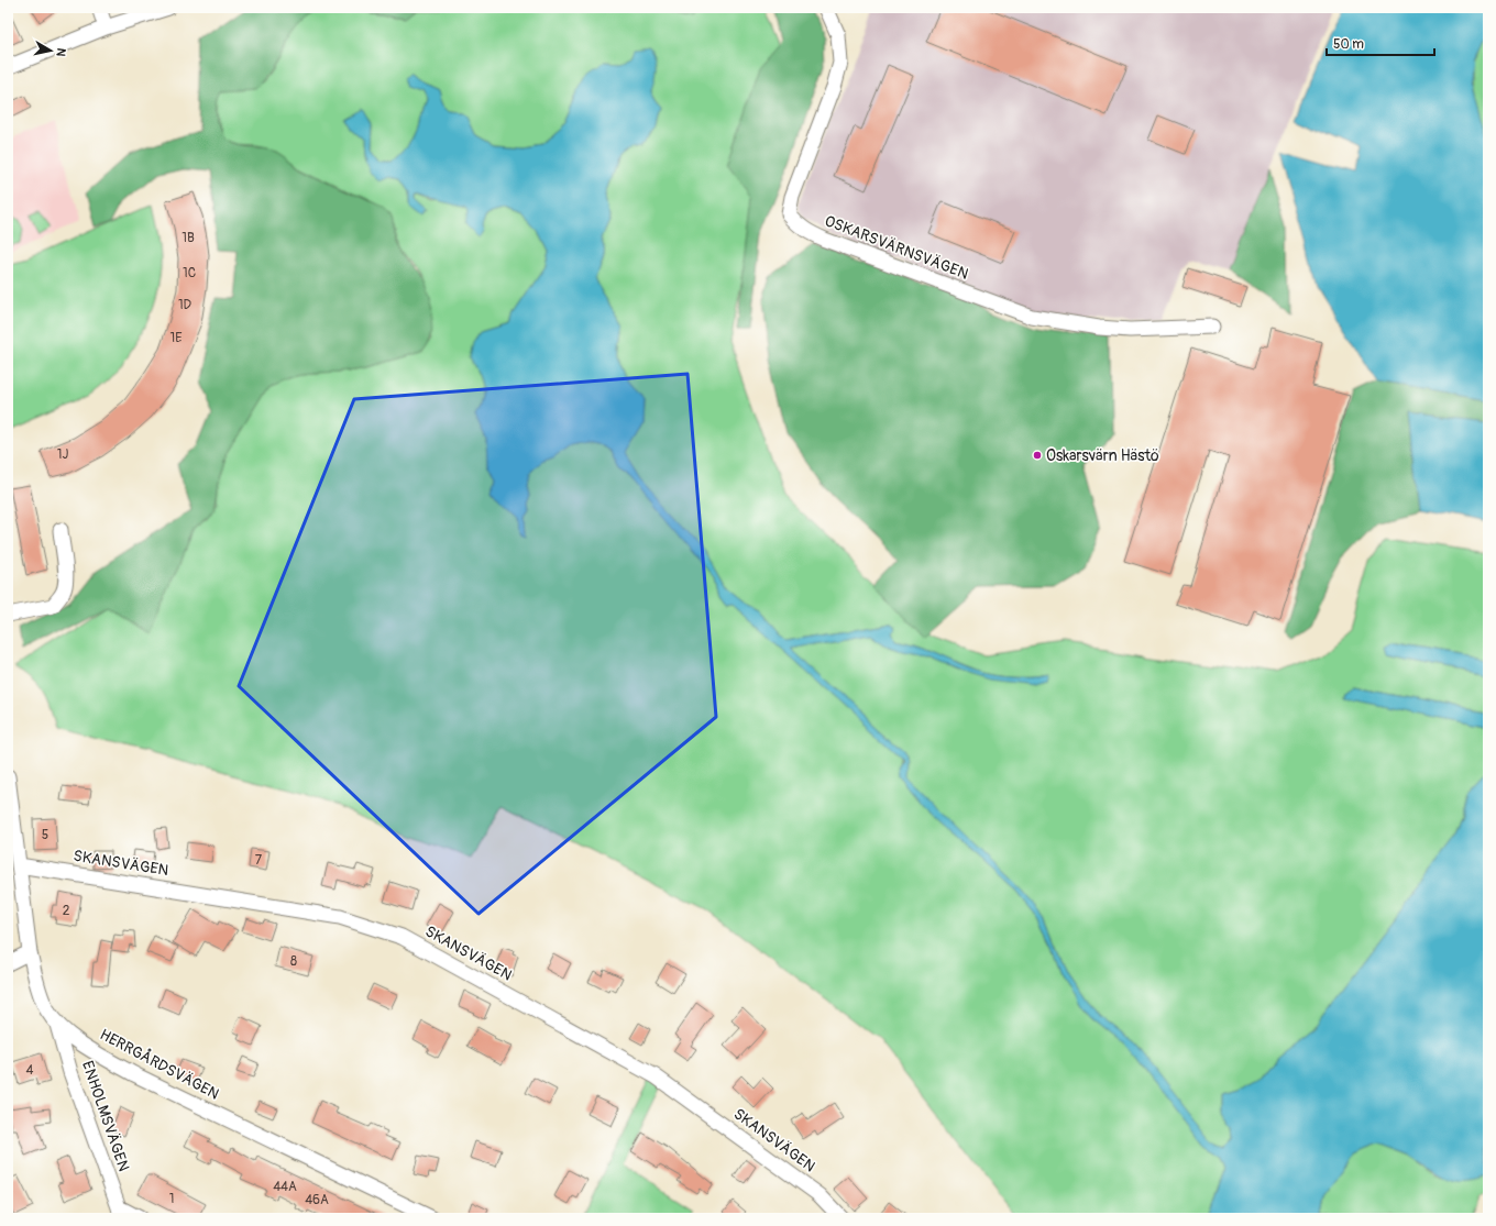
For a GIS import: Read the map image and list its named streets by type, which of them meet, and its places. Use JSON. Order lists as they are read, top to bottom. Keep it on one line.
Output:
{"streets":{"street":["OSKARSVÄRNSVÄGEN","SKANSVÄGEN","HERRGÅRDSVÄGEN","ENHOLMSVÄGEN"]},"crossings":[["SKANSVÄGEN","HERRGÅRDSVÄGEN"],["HERRGÅRDSVÄGEN","ENHOLMSVÄGEN"]],"places":["Oskarsvärn Hästö"],"house_numbers":["1B","1C","1D","1E","1J","5","7","2","8","4","44A","1","46A"],"scale_bar":"50 m","north":"right"}
